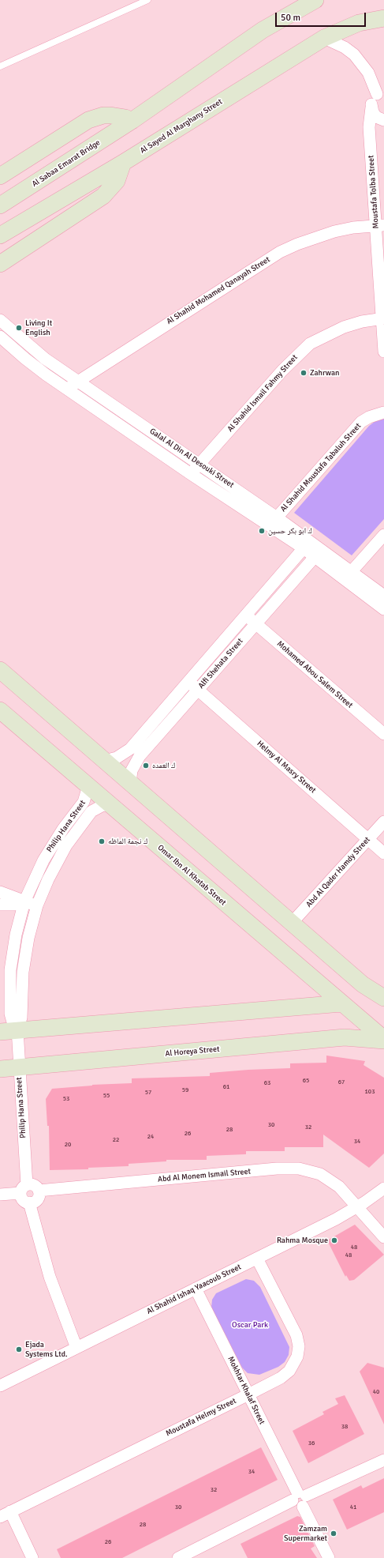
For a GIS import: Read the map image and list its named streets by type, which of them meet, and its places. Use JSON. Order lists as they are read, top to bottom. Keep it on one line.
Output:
{"streets":{"street":["Al Sayed Al Marghany Street","Al Sabaa Emarat Bridge","Moustafa Tolba Street","Al Shahid Mohamed Qanayah Street","Al Shahid Ismail Fahmy Street","Galal Al Din Al Desouki Street","Al Shahid Moustafa Tabaluh Street","Alfi Shehata Street","Mohamed Abou Salem Street","Helmy Al Masry Street","Philip Hana Street","Abd Al Qader Hamdy Street","Omar Ibn Al Khatab Street","Al Horeya Street","Abd Al Monem Ismail Street","Al Shahid Ishaq Yaacoub Street","Mokhtar Khalaf Street","Moustafa Helmy Street"]},"crossings":[["Moustafa Tolba Street","Al Shahid Mohamed Qanayah Street"],["Moustafa Tolba Street","Al Shahid Ismail Fahmy Street"],["Al Shahid Mohamed Qanayah Street","Galal Al Din Al Desouki Street"],["Al Shahid Ismail Fahmy Street","Galal Al Din Al Desouki Street"],["Galal Al Din Al Desouki Street","Al Shahid Moustafa Tabaluh Street"],["Galal Al Din Al Desouki Street","Alfi Shehata Street"],["Alfi Shehata Street","Mohamed Abou Salem Street"],["Alfi Shehata Street","Helmy Al Masry Street"],["Helmy Al Masry Street","Abd Al Qader Hamdy Street"],["Philip Hana Street","Omar Ibn Al Khatab Street"],["Philip Hana Street","Al Horeya Street"],["Philip Hana Street","Abd Al Monem Ismail Street"],["Omar Ibn Al Khatab Street","Al Horeya Street"],["Abd Al Monem Ismail Street","Al Shahid Ishaq Yaacoub Street"],["Al Shahid Ishaq Yaacoub Street","Mokhtar Khalaf Street"],["Al Shahid Ishaq Yaacoub Street","Moustafa Helmy Street"],["Mokhtar Khalaf Street","Moustafa Helmy Street"]],"parks":["Oscar Park"],"places":["Living It English","Zahrwan","ك ابو بكر حسين","ك العمده","ك نجمة الماظه","Rahma Mosque","Ejada Systems Ltd.","Zamzam Supermarket"],"house_numbers":["65","67","63","61","59","103","57","55","53","30","32","28","26","24","22","34","20","48","48","40","38","36","34","32","30","41","28","26"],"scale_bar":"50 m"}
